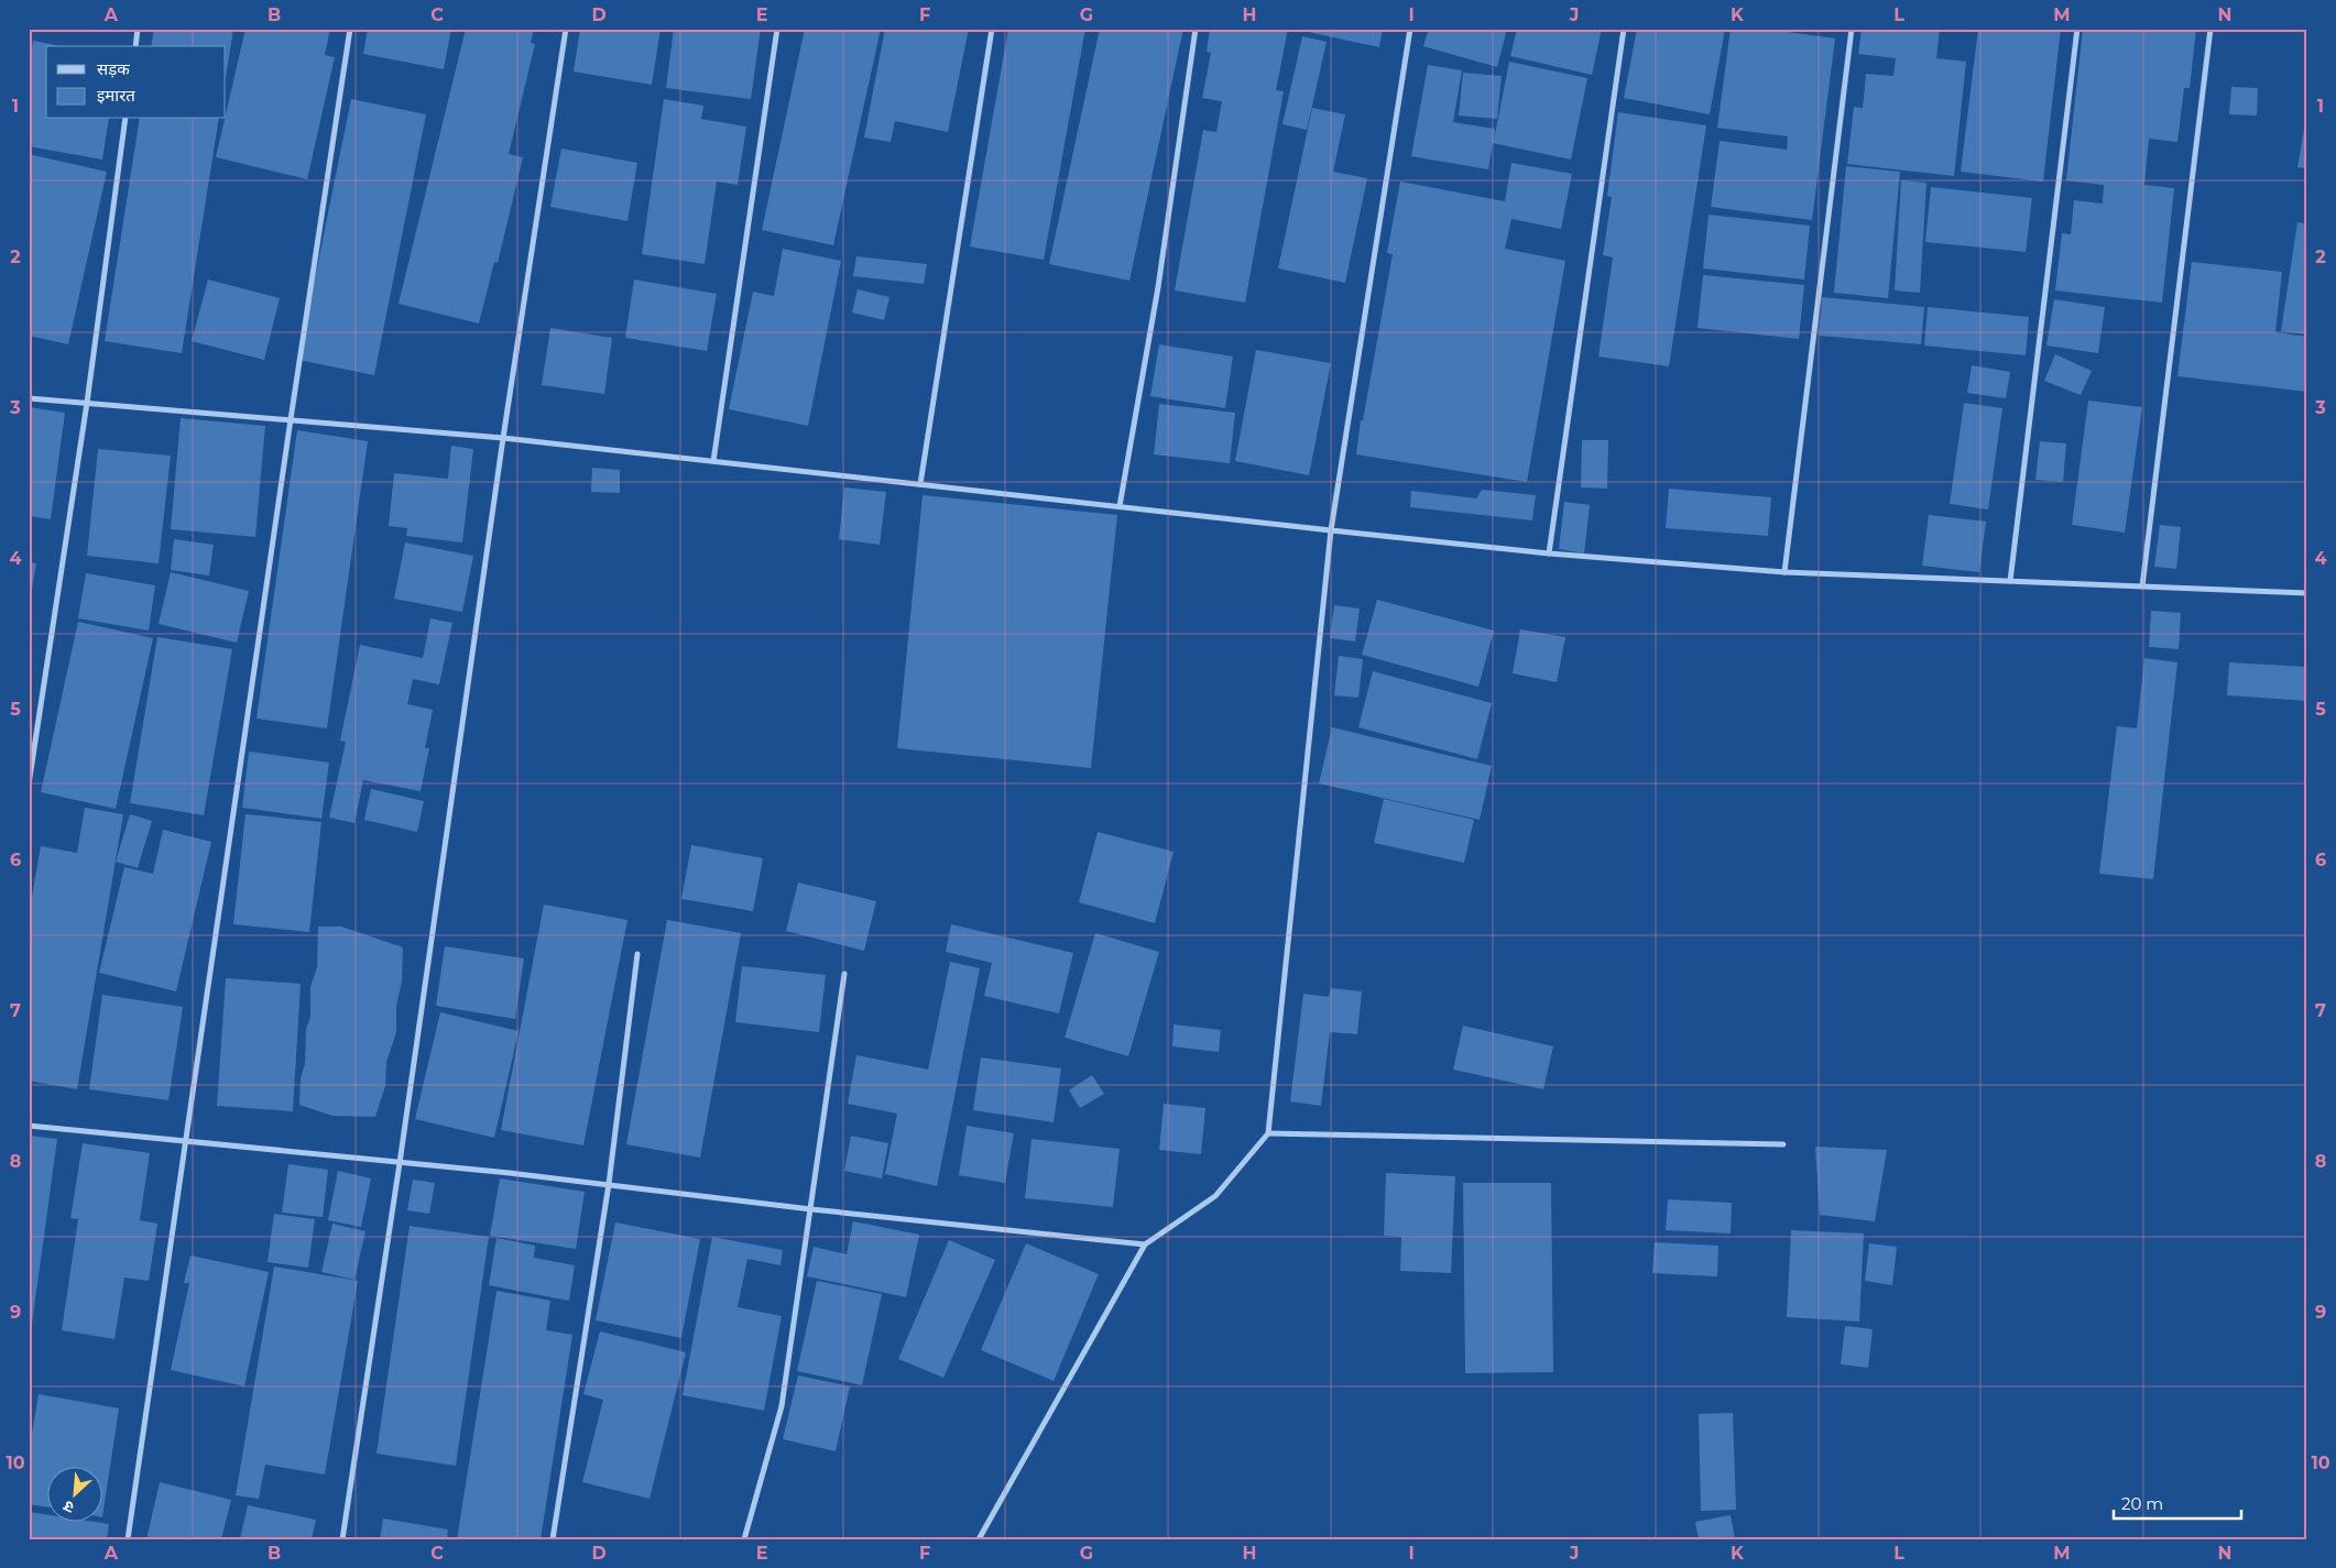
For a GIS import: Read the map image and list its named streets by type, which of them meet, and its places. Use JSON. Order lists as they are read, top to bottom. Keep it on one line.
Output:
{"legend":["सड़क","इमारत"],"scale_bar":"20 m","north":"bottom left","grid":{"columns":["A","B","C","D","E","F","G","H","I","J","K","L","M","N"],"rows":["1","2","3","4","5","6","7","8","9","10"]}}
